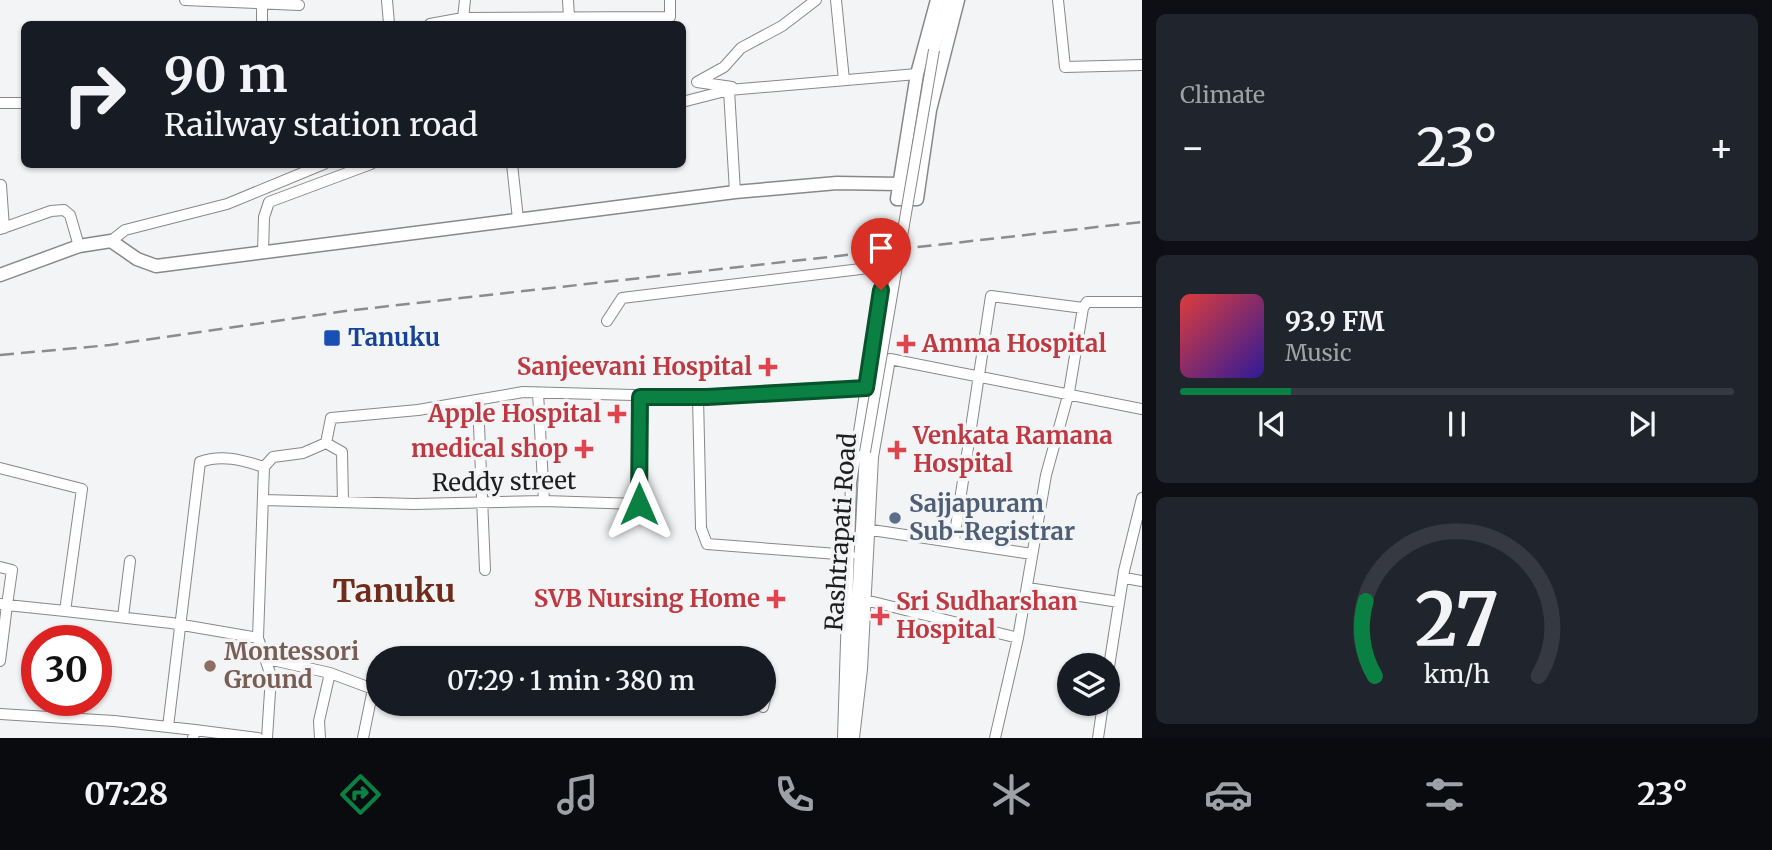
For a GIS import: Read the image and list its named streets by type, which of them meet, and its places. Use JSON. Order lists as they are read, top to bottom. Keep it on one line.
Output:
{"streets":{"street":["Reddy street","Rashtrapati Road"]},"districts":["Tanuku"],"places":{"transit":["Tanuku"],"health":["Amma Hospital","Sanjeevani Hospital","Apple Hospital","medical shop","Venkata Ramana Hospital","SVB Nursing Home","Sri Sudharshan Hospital"],"other":["Sajjapuram Sub-Registrar","Montessori Ground"]},"page":{"tile":"Climate","turn":["90 m","Railway station road"],"heat":["−","23°","+"],"song":["93.9 FM","Music"],"limit":"30","trip":"07:29 · 1 min · 380 m","tabs":["07:28","23°"],"gauge":["27","km/h"]}}
